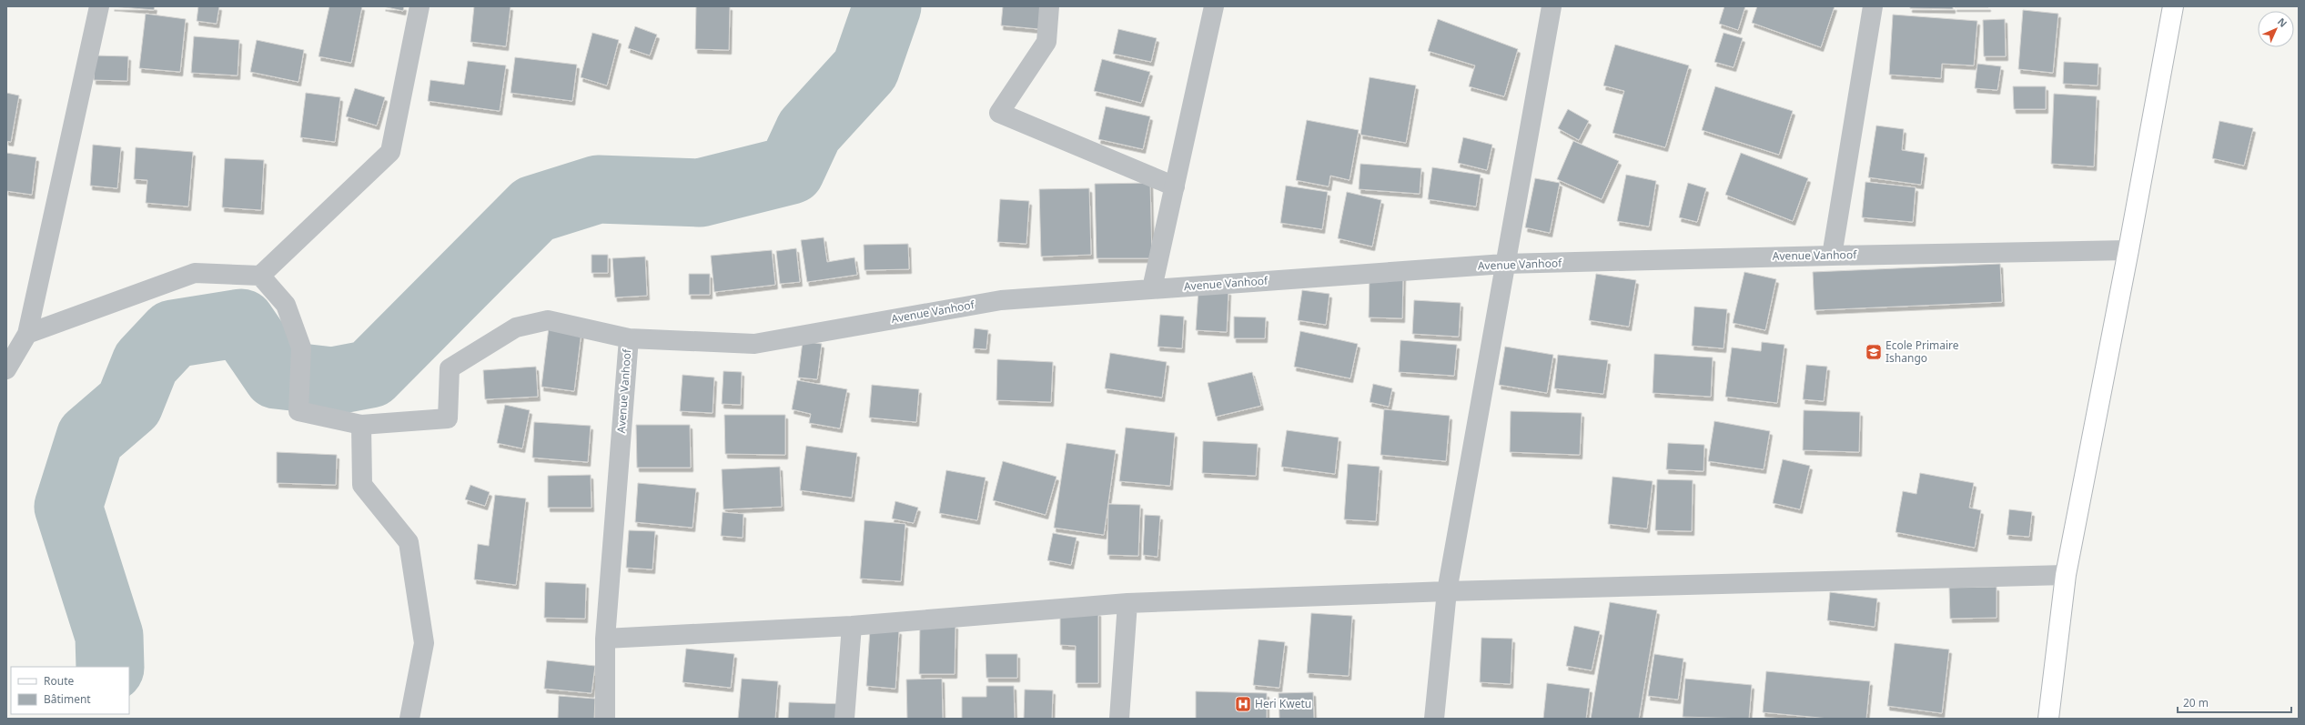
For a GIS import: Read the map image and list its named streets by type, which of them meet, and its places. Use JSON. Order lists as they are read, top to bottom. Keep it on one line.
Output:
{"streets":{"street":["Avenue Vanhoof"]},"places":{"school or university":["Ecole Primaire Ishango"],"hospital":["Heri Kwetu"]},"legend":["Route","Bâtiment"],"scale_bar":"20 m","north":"top right"}
